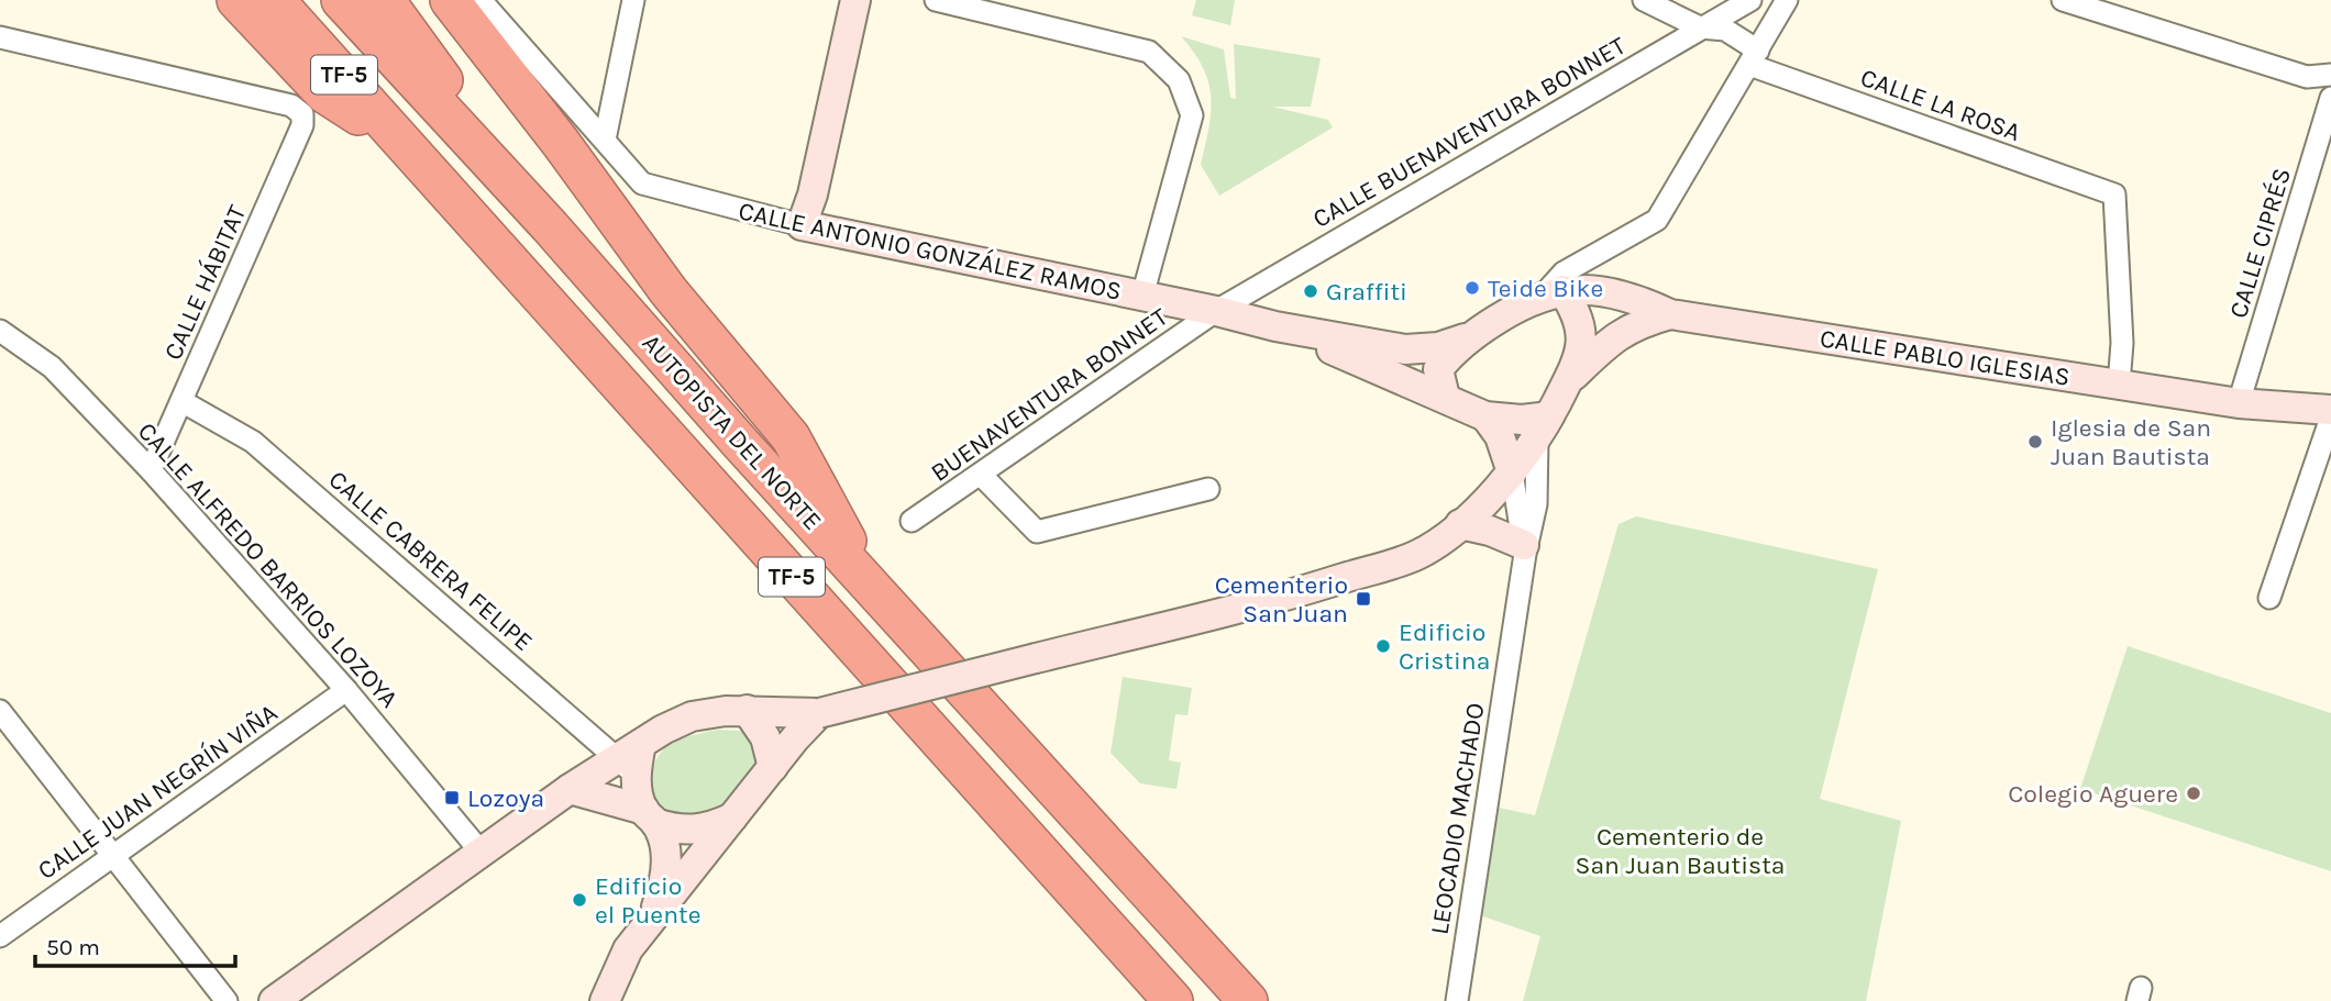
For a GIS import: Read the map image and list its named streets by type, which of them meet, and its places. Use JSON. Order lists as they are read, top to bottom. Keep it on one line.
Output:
{"streets":{"highway":["TF-5","AUTOPISTA DEL NORTE"],"street":["CALLE LA ROSA","CALLE BUENAVENTURA BONNET","CALLE CIPRÉS","CALLE ANTONIO GONZÁLEZ RAMOS","CALLE HÁBITAT","CALLE PABLO IGLESIAS","BUENAVENTURA BONNET","CALLE CABRERA FELIPE","CALLE ALFREDO BARRIOS LOZOYA","CALLE JUAN NEGRÍN VIÑA","LEOCADIO MACHADO"]},"crossings":[["CALLE LA ROSA","CALLE BUENAVENTURA BONNET"],["CALLE LA ROSA","CALLE PABLO IGLESIAS"],["CALLE BUENAVENTURA BONNET","CALLE ANTONIO GONZÁLEZ RAMOS"],["CALLE BUENAVENTURA BONNET","BUENAVENTURA BONNET"],["CALLE CIPRÉS","CALLE PABLO IGLESIAS"],["CALLE ANTONIO GONZÁLEZ RAMOS","BUENAVENTURA BONNET"],["CALLE HÁBITAT","CALLE CABRERA FELIPE"],["CALLE HÁBITAT","CALLE ALFREDO BARRIOS LOZOYA"],["CALLE ALFREDO BARRIOS LOZOYA","CALLE JUAN NEGRÍN VIÑA"]],"parks":["Cementerio de San Juan Bautista"],"places":{"other":["Teide Bike","Graffiti","Iglesia de San Juan Bautista","Edificio Cristina","Colegio Aguere","Edificio el Puente"],"transit":["Cementerio San Juan","Lozoya"]},"scale_bar":"50 m"}
